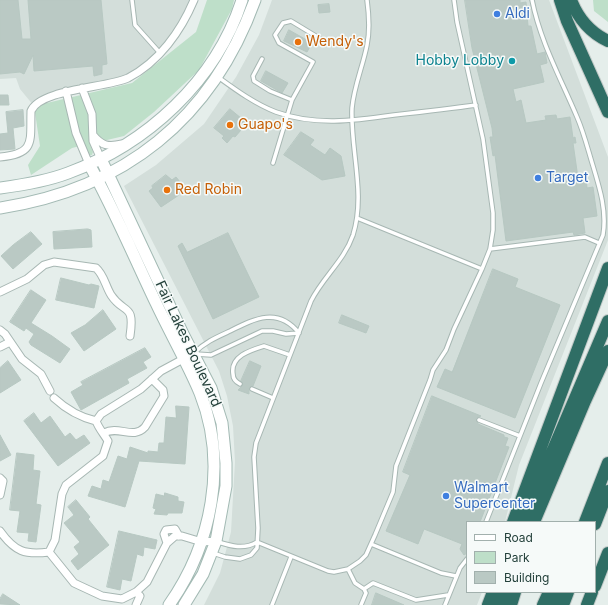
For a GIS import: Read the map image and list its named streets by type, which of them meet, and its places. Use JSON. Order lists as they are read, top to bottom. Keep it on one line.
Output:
{"streets":{"street":["Fair Lakes Boulevard"]},"places":["Aldi","Wendy's","Hobby Lobby","Guapo's","Target","Red Robin","Walmart Supercenter"],"legend":["Road","Park","Building"]}
